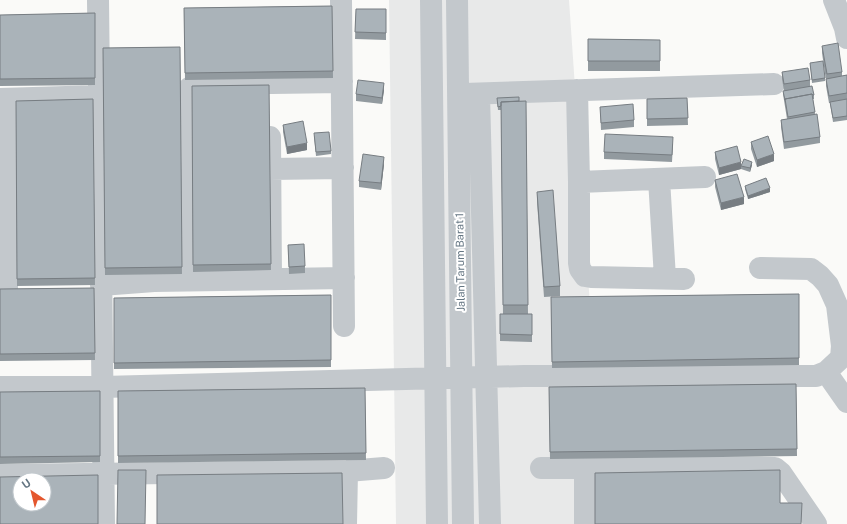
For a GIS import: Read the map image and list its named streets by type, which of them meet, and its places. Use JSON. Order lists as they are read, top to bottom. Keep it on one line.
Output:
{"streets":{"street":["Jalan Tarum Barat 1"]},"north":"top left"}
